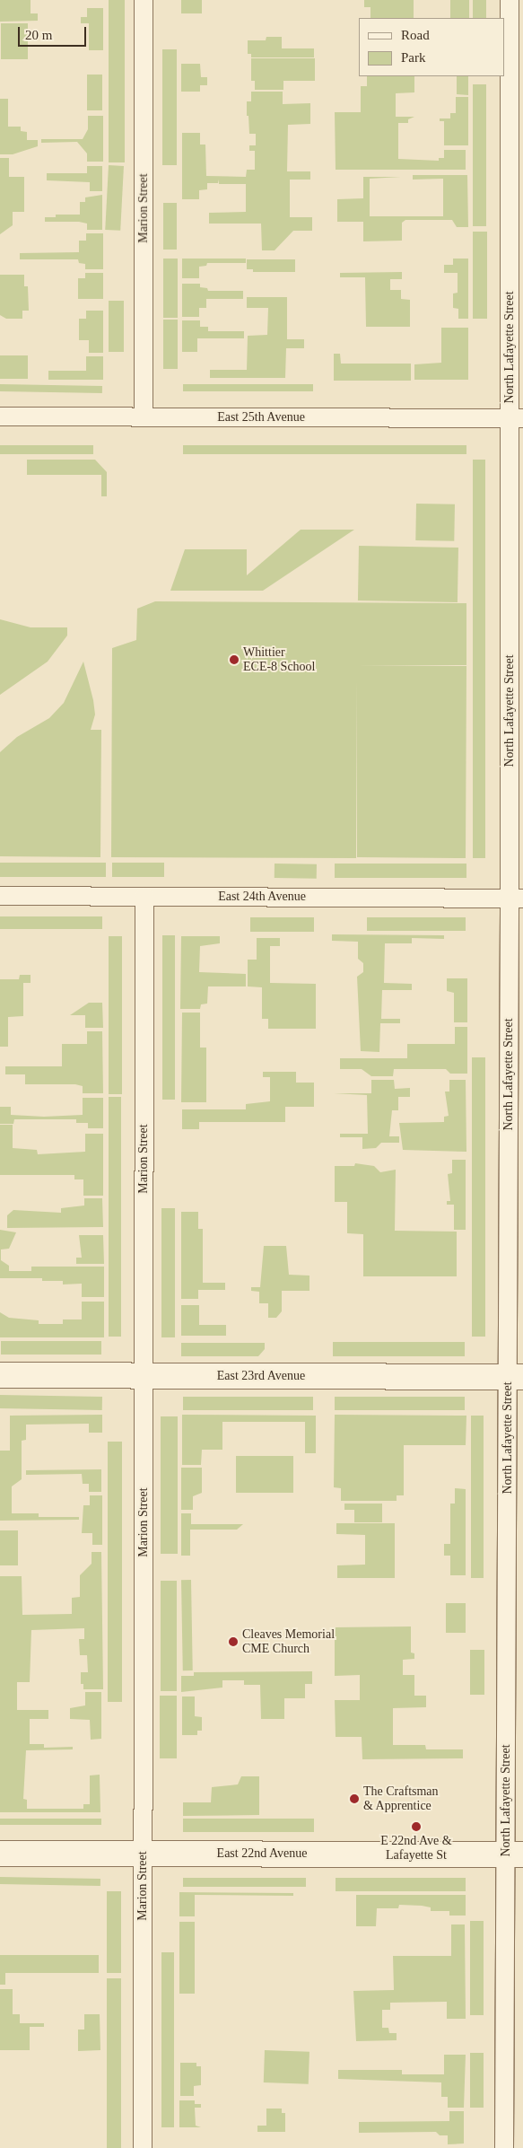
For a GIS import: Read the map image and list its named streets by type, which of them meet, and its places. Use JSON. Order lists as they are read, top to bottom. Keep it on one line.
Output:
{"streets":{"street":["Marion Street","North Lafayette Street","East 25th Avenue","East 24th Avenue","East 23rd Avenue","East 22nd Avenue"]},"crossings":[["Marion Street","East 25th Avenue"],["Marion Street","East 24th Avenue"],["Marion Street","East 23rd Avenue"],["Marion Street","East 22nd Avenue"],["North Lafayette Street","East 25th Avenue"],["North Lafayette Street","East 24th Avenue"],["North Lafayette Street","East 23rd Avenue"],["North Lafayette Street","East 22nd Avenue"]],"places":["Whittier ECE-8 School","Cleaves Memorial CME Church","The Craftsman & Apprentice","E 22nd Ave & Lafayette St"],"legend":["Road","Park"],"scale_bar":"20 m"}
